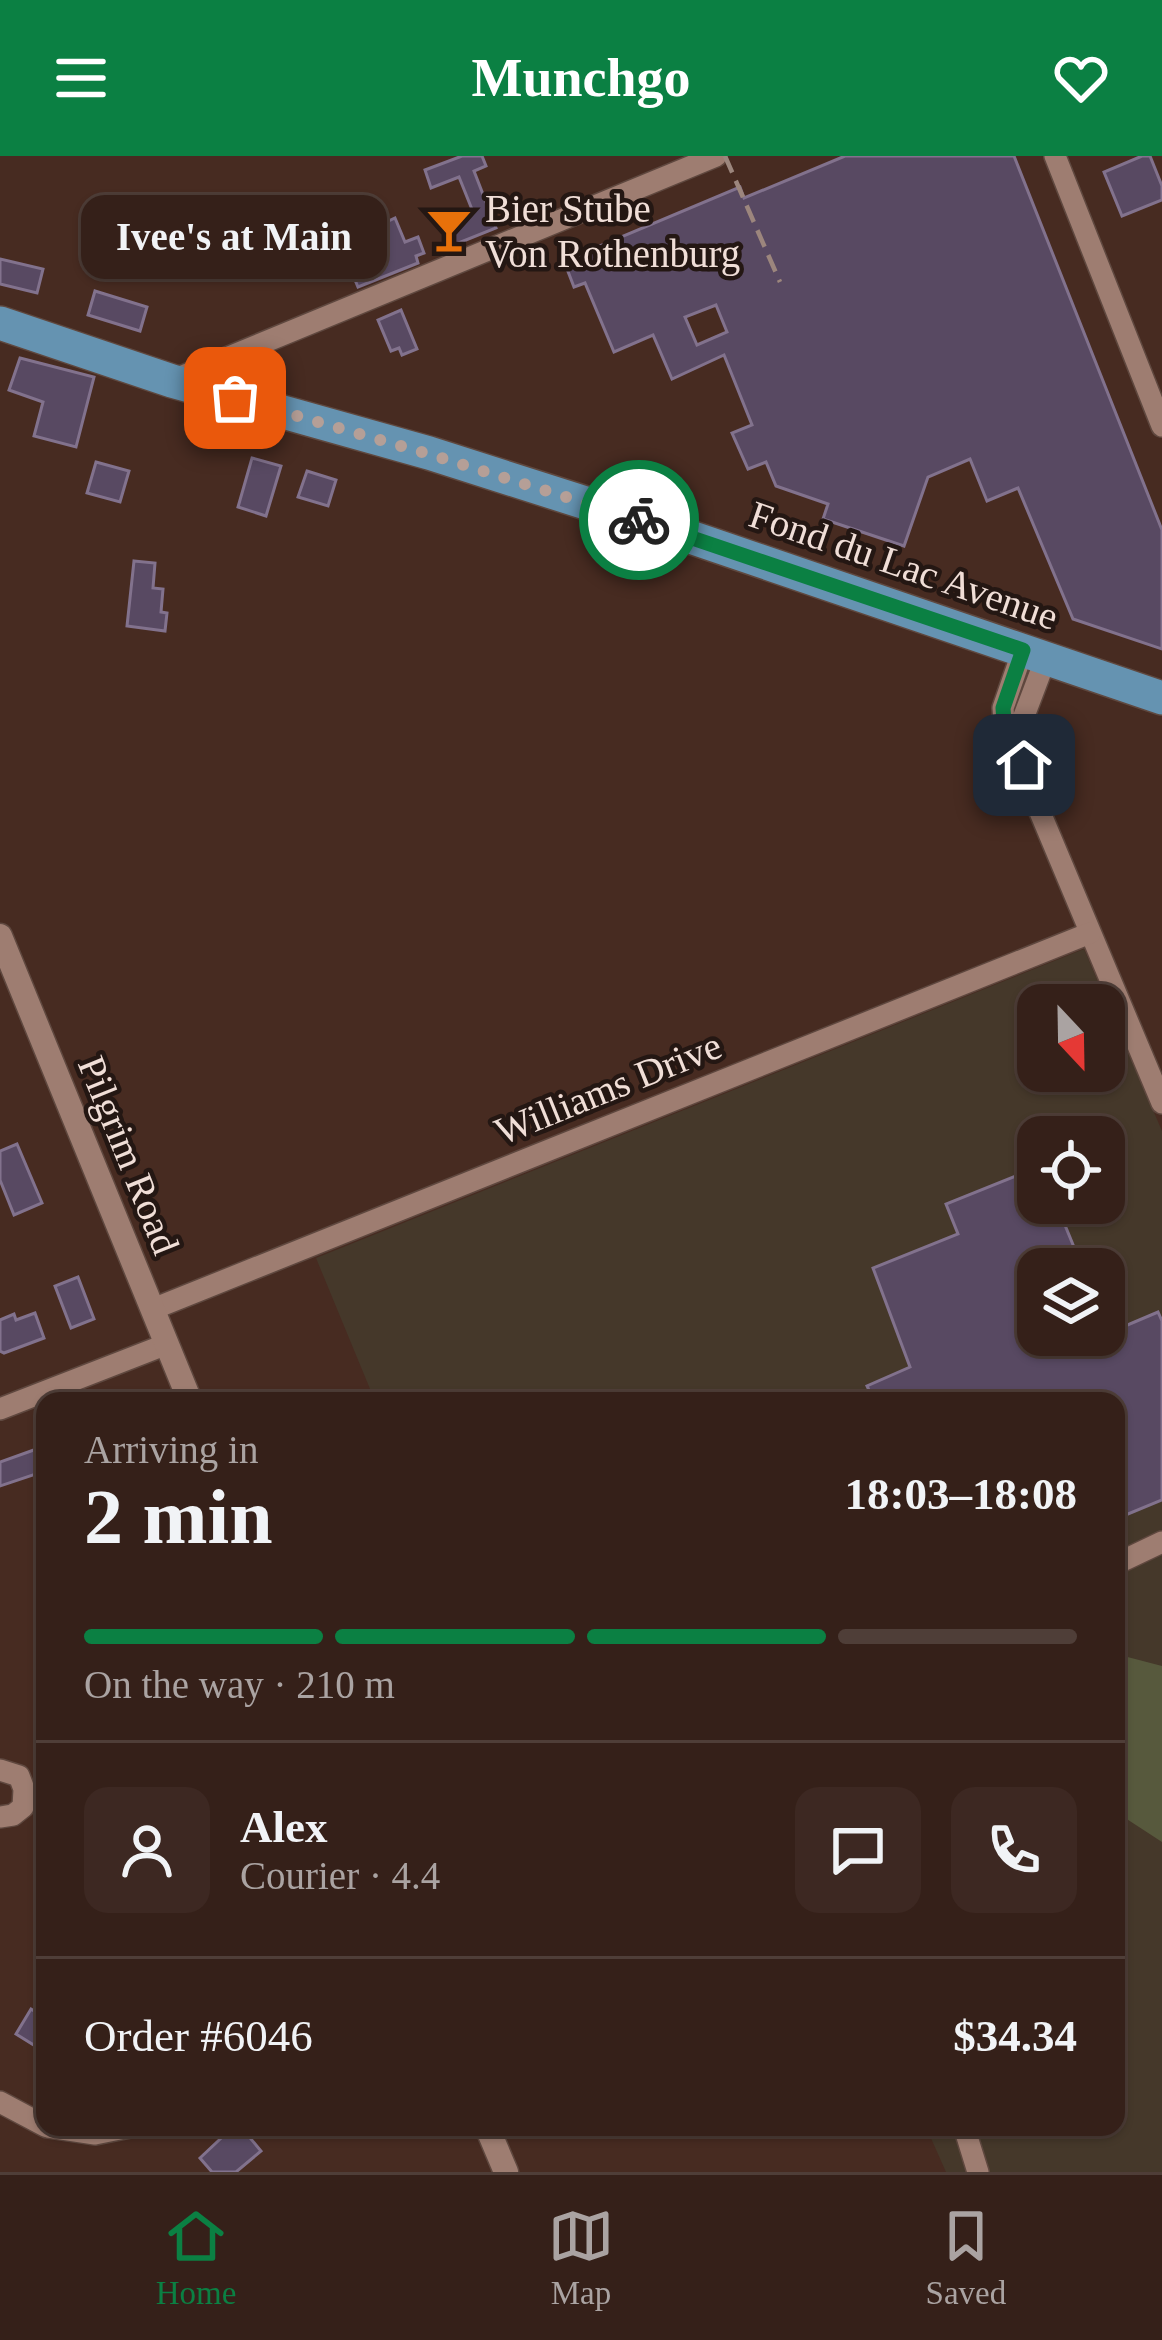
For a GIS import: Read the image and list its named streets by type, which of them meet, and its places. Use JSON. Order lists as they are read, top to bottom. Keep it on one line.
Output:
{"streets":{"main road":["Fond du Lac Avenue"],"street":["Williams Drive","Pilgrim Road"]},"crossings":[["Williams Drive","Pilgrim Road"]],"places":{"bar":["Bier Stube Von Rothenburg"],"other":["Ivee's at Main"]},"north":"bottom","page":{"header":"Munchgo","bubble":"Ivee's at Main","heading":["2 min","Arriving in","18:03–18:08"],"panel":["Alex","Courier · 4.4","Order #6046","$34.34"],"bar":"On the way · 210 m","tabs":["Home","Map","Saved"]}}
